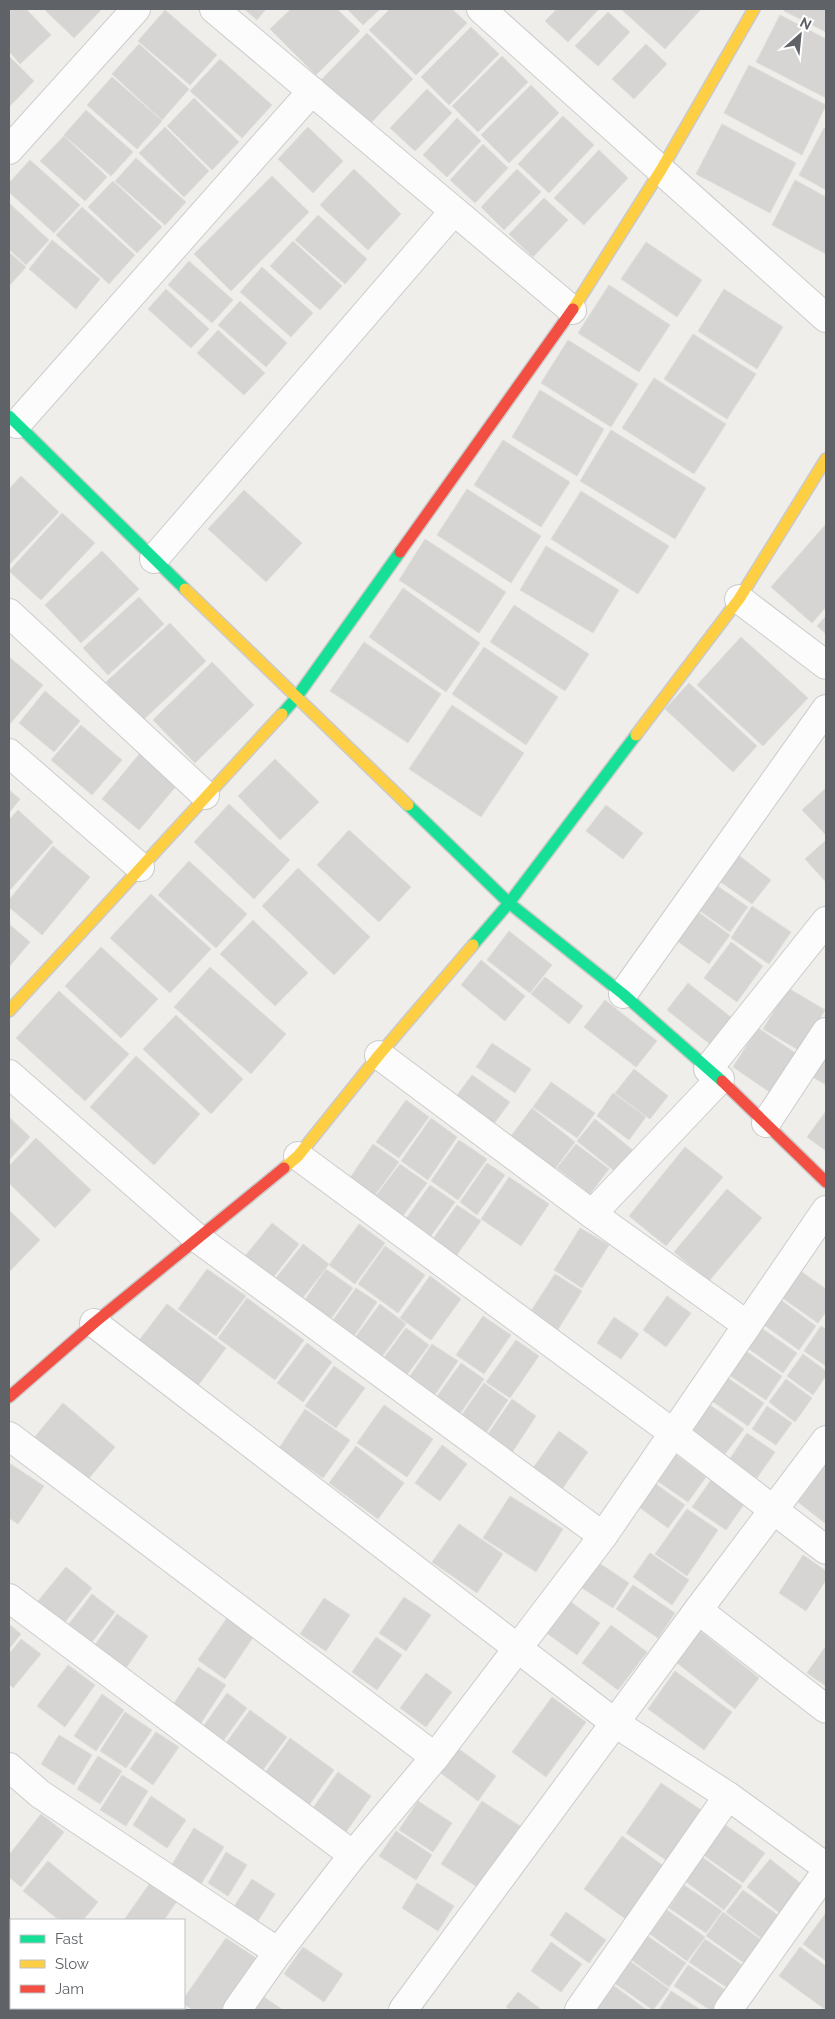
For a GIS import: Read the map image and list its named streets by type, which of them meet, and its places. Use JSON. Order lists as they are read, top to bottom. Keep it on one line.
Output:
{"legend":["Fast","Slow","Jam"],"north":"top right"}
